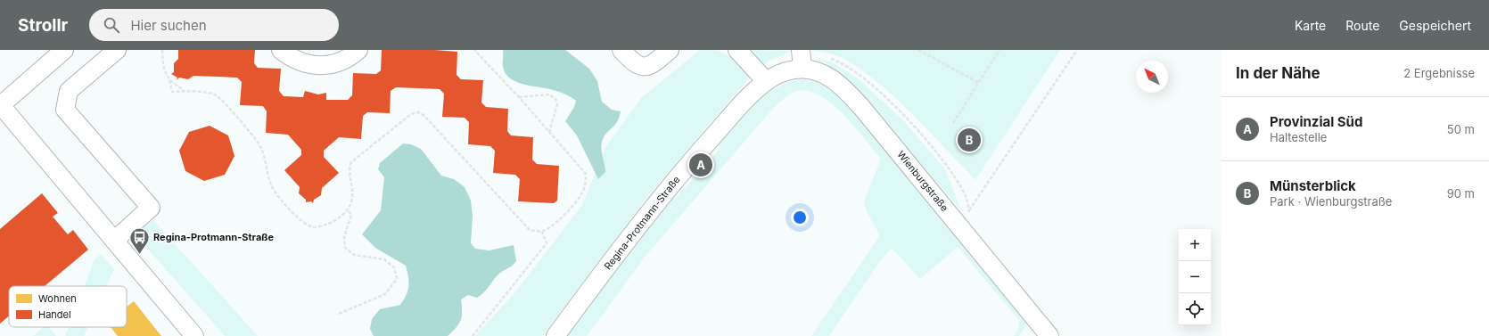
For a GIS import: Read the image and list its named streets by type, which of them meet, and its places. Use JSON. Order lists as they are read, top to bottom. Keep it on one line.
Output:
{"streets":{"street":["Wienburgstraße","Regina-Protmann-Straße"]},"crossings":[["Wienburgstraße","Regina-Protmann-Straße"]],"places":{"bus stop":["Regina-Protmann-Straße"]},"legend":["Wohnen","Handel"],"north":"top left","page":{"header":"Strollr","search":"Hier suchen","nav":["Karte","Route","Gespeichert"],"heading":["In der Nähe","2 Ergebnisse"],"list":[{"mark":"A","name":"Provinzial Süd","note":"Haltestelle","value":"50 m"},{"mark":"B","name":"Münsterblick","note":"Park · Wienburgstraße","value":"90 m"}],"pins":["B","A"],"map_buttons":["+","−"]}}
